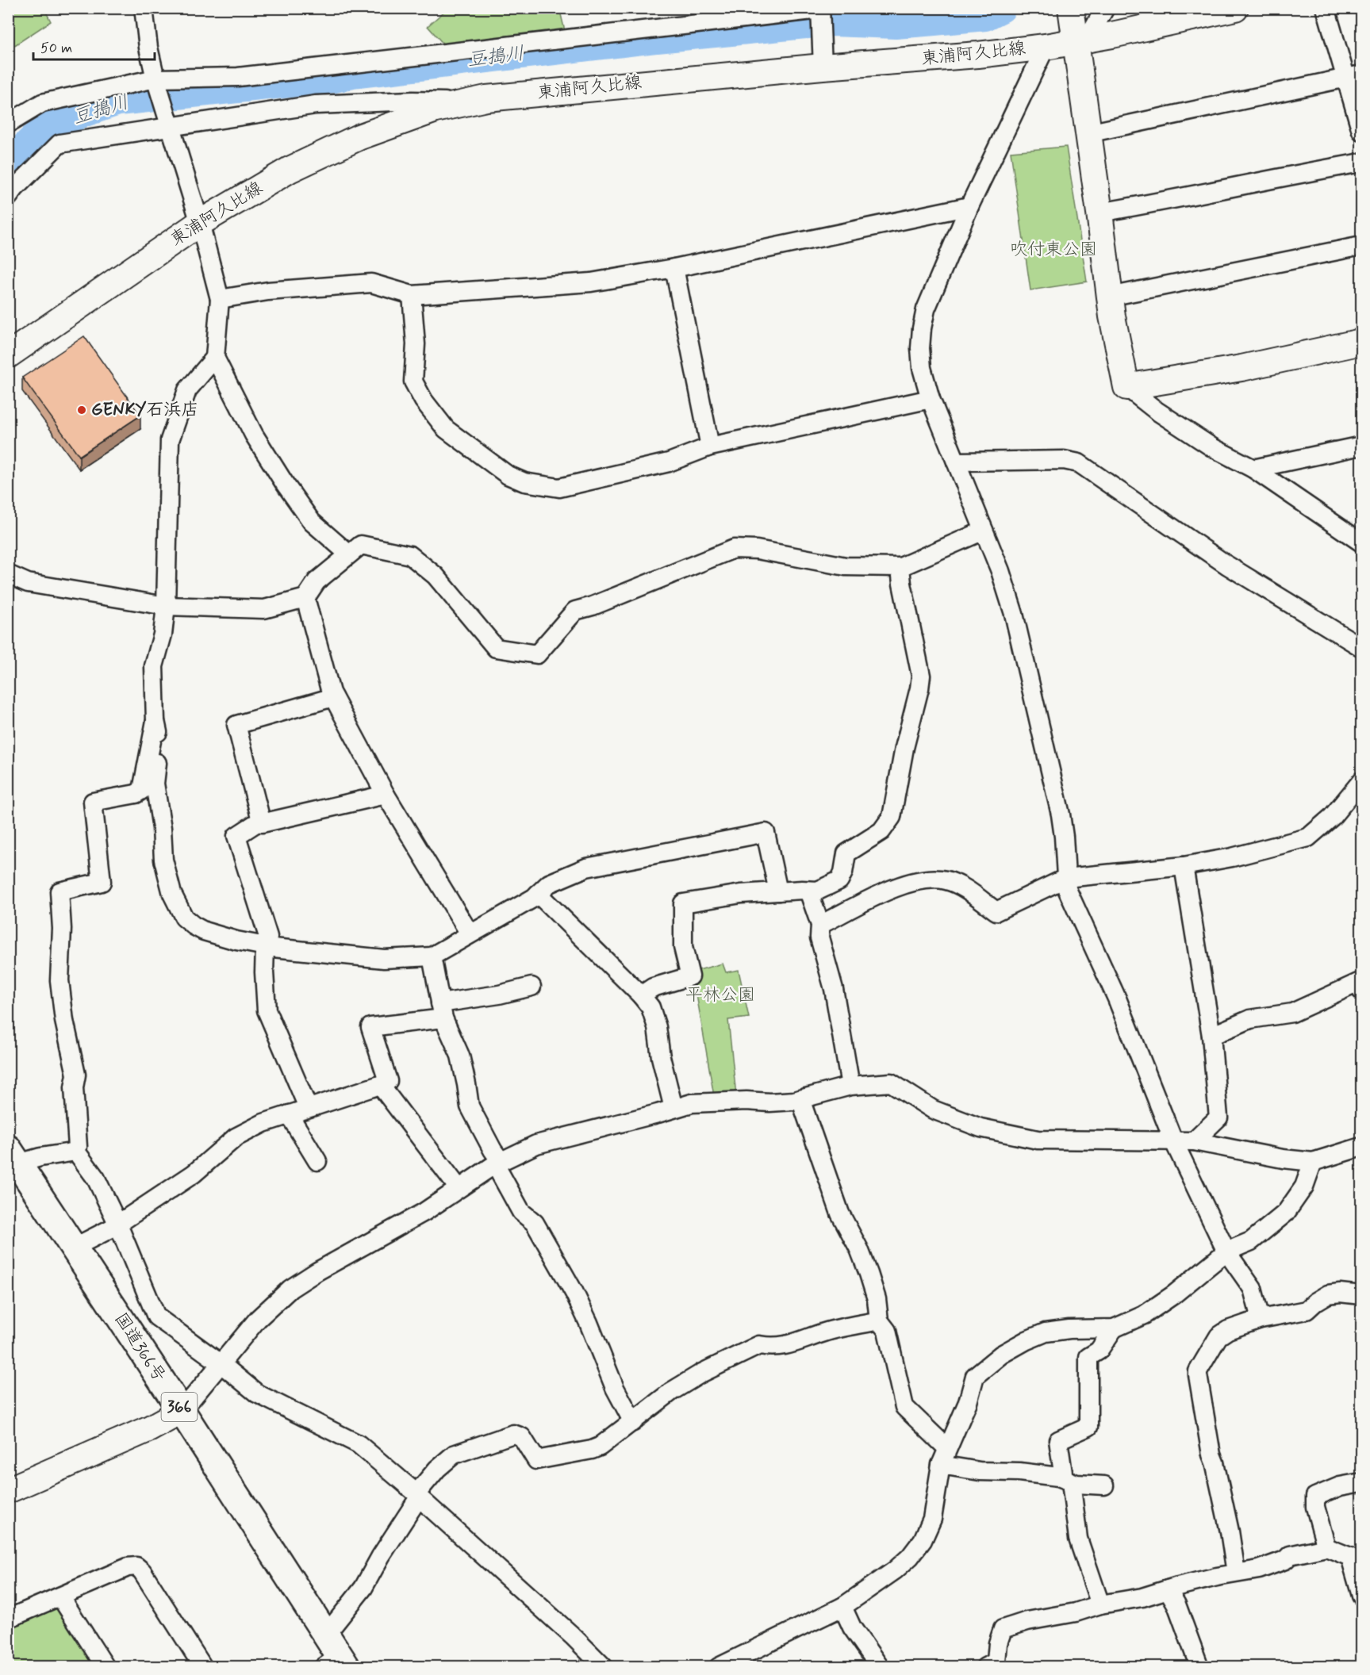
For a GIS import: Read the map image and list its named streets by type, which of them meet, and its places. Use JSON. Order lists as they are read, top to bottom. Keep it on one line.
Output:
{"streets":{"highway":["国道366号","366"],"main road":["東浦阿久比線"]},"water":["豆搗川"],"parks":["吹付東公園","平林公園"],"places":["GENKY石浜店"],"scale_bar":"50 m"}
